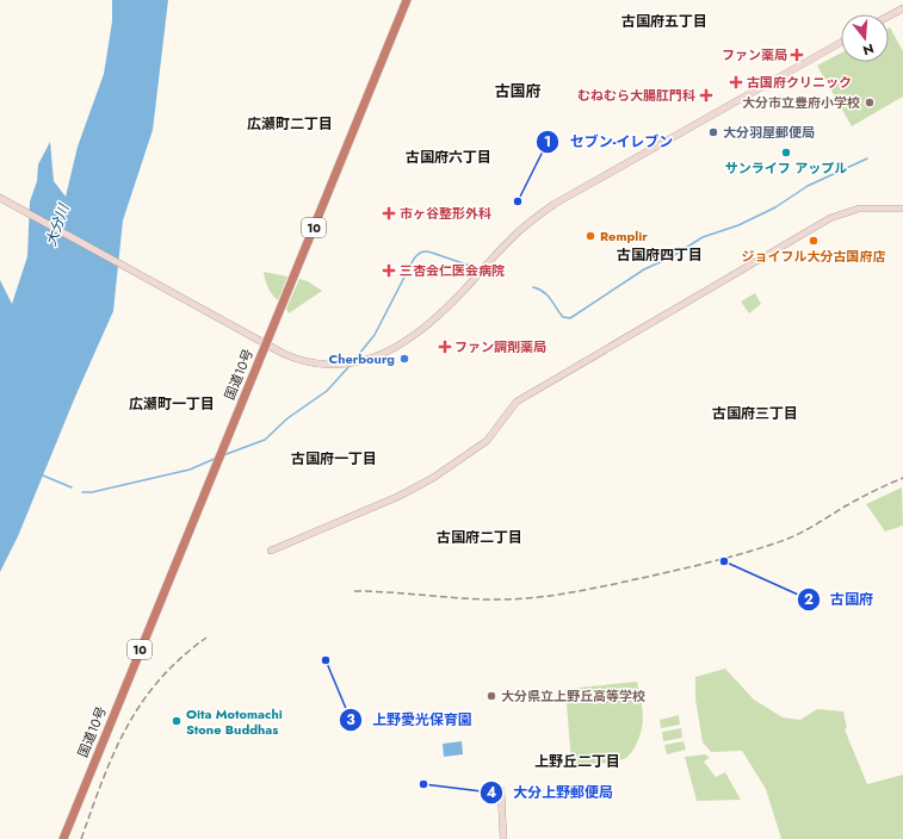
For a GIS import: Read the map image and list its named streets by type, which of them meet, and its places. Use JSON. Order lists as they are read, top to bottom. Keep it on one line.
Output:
{"streets":{"highway":["10","国道10号"]},"districts":["古国府五丁目","古国府","広瀬町二丁目","古国府六丁目","古国府四丁目","広瀬町一丁目","古国府三丁目","古国府一丁目","古国府二丁目","上野丘二丁目"],"water":["大分川"],"places":{"health":["ファン薬局","古国府クリニック","むねむら大腸肛門科","市ヶ谷整形外科","三杏会仁医会病院","ファン調剤薬局"],"other":["大分市立豊府小学校","大分羽屋郵便局","サンライフ アップル","セブン-イレブン","Remplir","ジョイフル大分古国府店","Cherbourg","古国府","上野愛光保育園","大分県立上野丘高等学校","Oita Motomachi Stone Buddhas","大分上野郵便局"]},"north":"bottom"}
